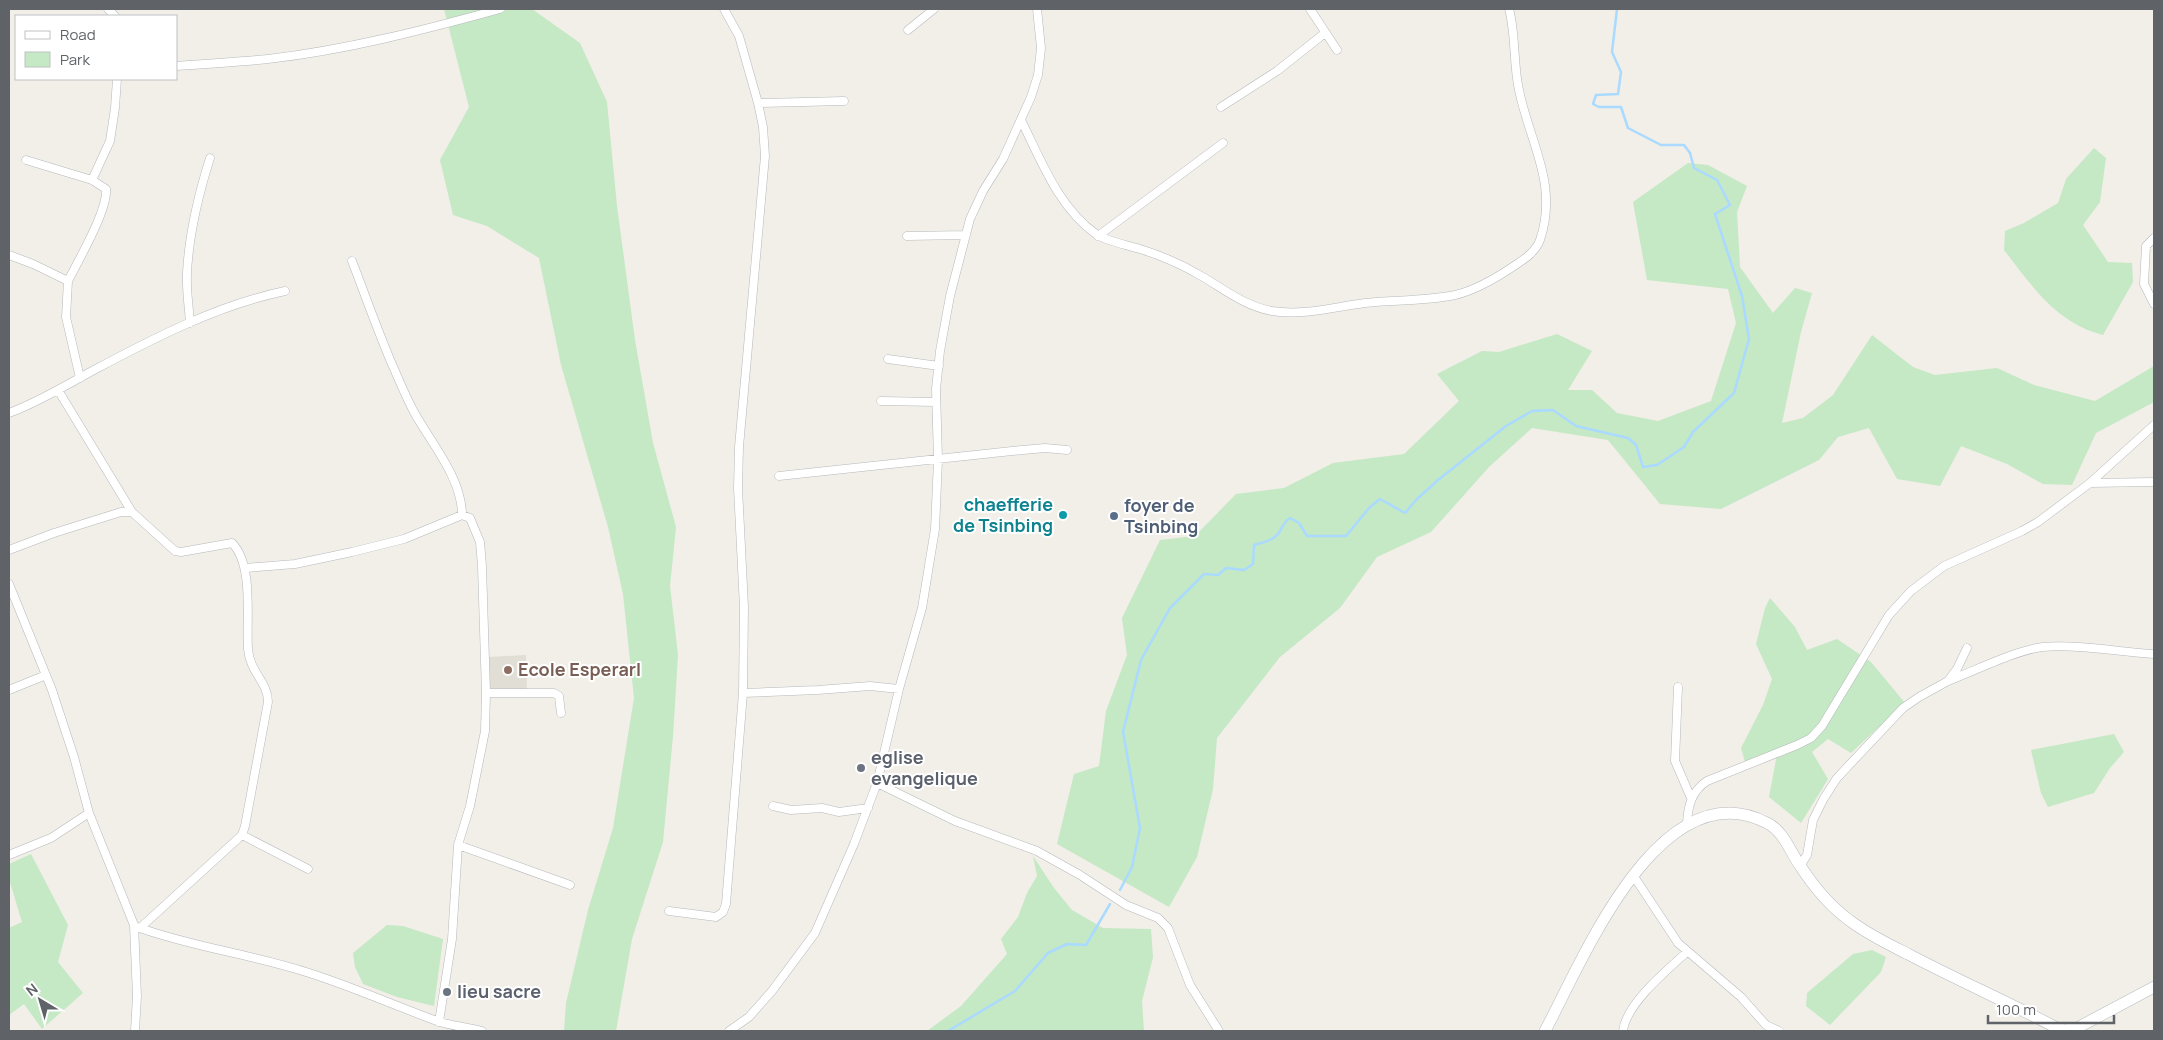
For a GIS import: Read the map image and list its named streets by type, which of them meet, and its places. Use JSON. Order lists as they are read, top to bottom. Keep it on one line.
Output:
{"places":["chaefferie de Tsinbing","foyer de Tsinbing","Ecole Esperarl","eglise evangelique","lieu sacre"],"legend":["Road","Park"],"scale_bar":"100 m","north":"top left"}
